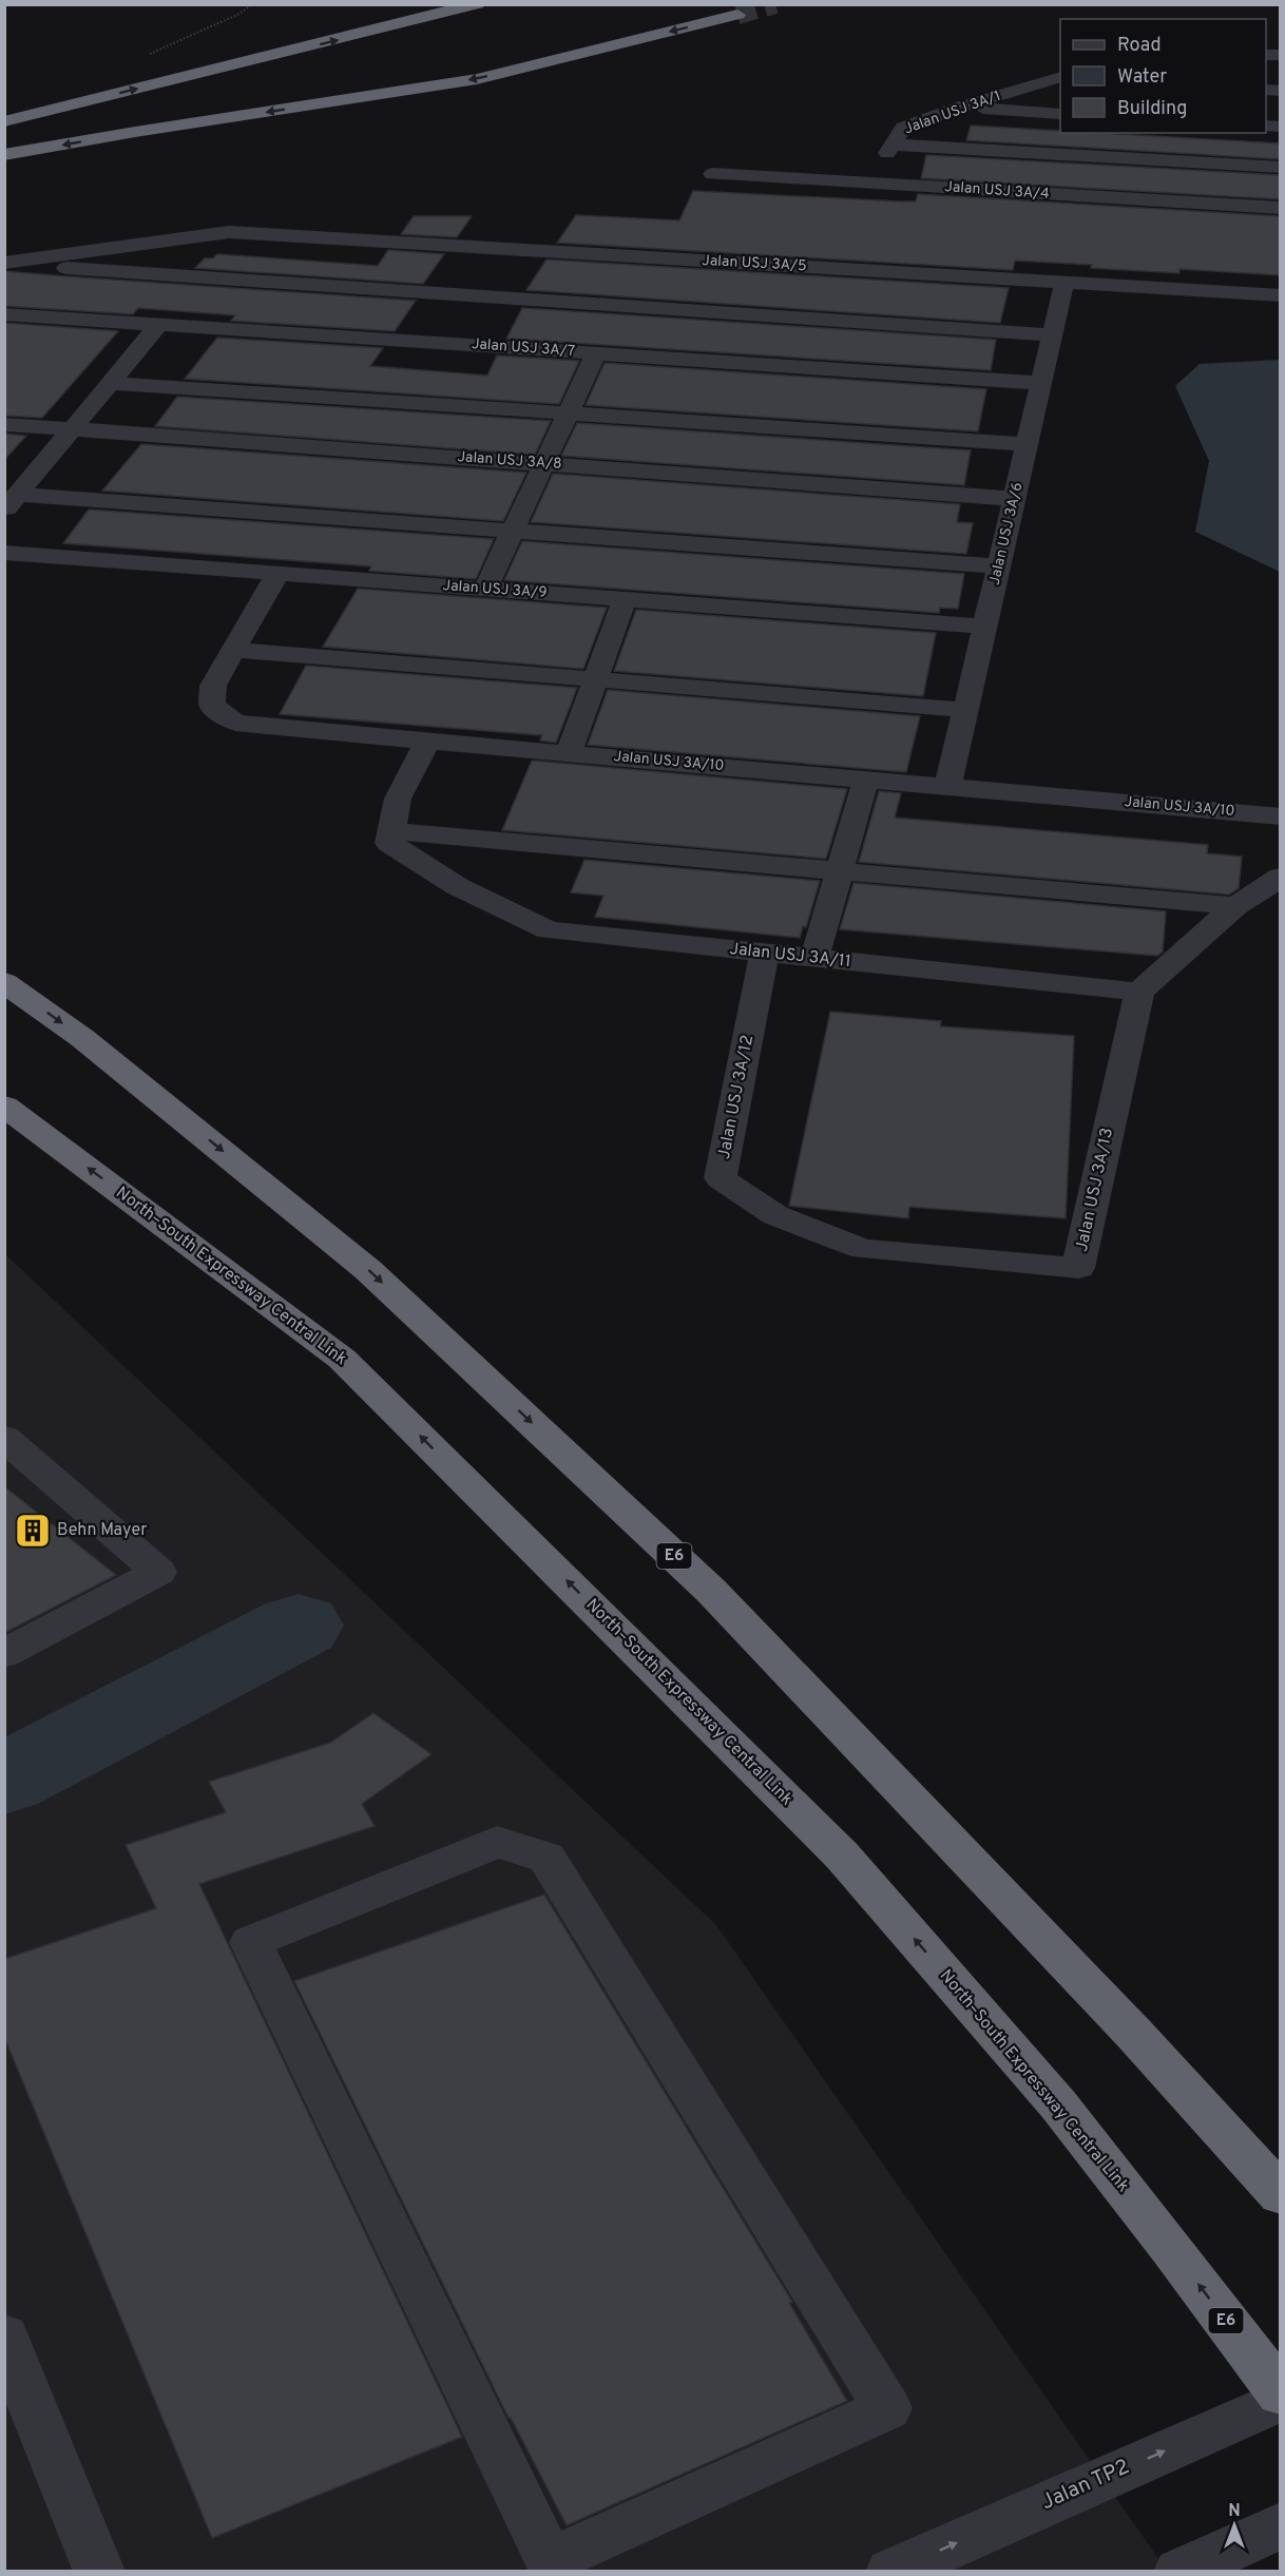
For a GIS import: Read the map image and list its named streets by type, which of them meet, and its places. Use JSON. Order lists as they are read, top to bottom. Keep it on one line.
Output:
{"streets":{"highway":["North–South Expressway Central Link","E6"],"street":["Jalan USJ 3A/1","Jalan USJ 3A/4","Jalan USJ 3A/5","Jalan USJ 3A/7","Jalan USJ 3A/8","Jalan USJ 3A/6","Jalan USJ 3A/9","Jalan USJ 3A/10","Jalan USJ 3A/11","Jalan USJ 3A/12","Jalan USJ 3A/13","Jalan TP2"]},"crossings":[["Jalan USJ 3A/1","Jalan USJ 3A/4"],["Jalan USJ 3A/5","Jalan USJ 3A/6"],["Jalan USJ 3A/7","Jalan USJ 3A/6"],["Jalan USJ 3A/8","Jalan USJ 3A/6"],["Jalan USJ 3A/6","Jalan USJ 3A/9"],["Jalan USJ 3A/6","Jalan USJ 3A/10"],["Jalan USJ 3A/9","Jalan USJ 3A/10"],["Jalan USJ 3A/11","Jalan USJ 3A/12"],["Jalan USJ 3A/11","Jalan USJ 3A/13"],["Jalan USJ 3A/12","Jalan USJ 3A/13"]],"one_way":["Jalan TP2"],"places":{"building":["Behn Mayer"]},"legend":["Road","Water","Building"],"north":"top"}
